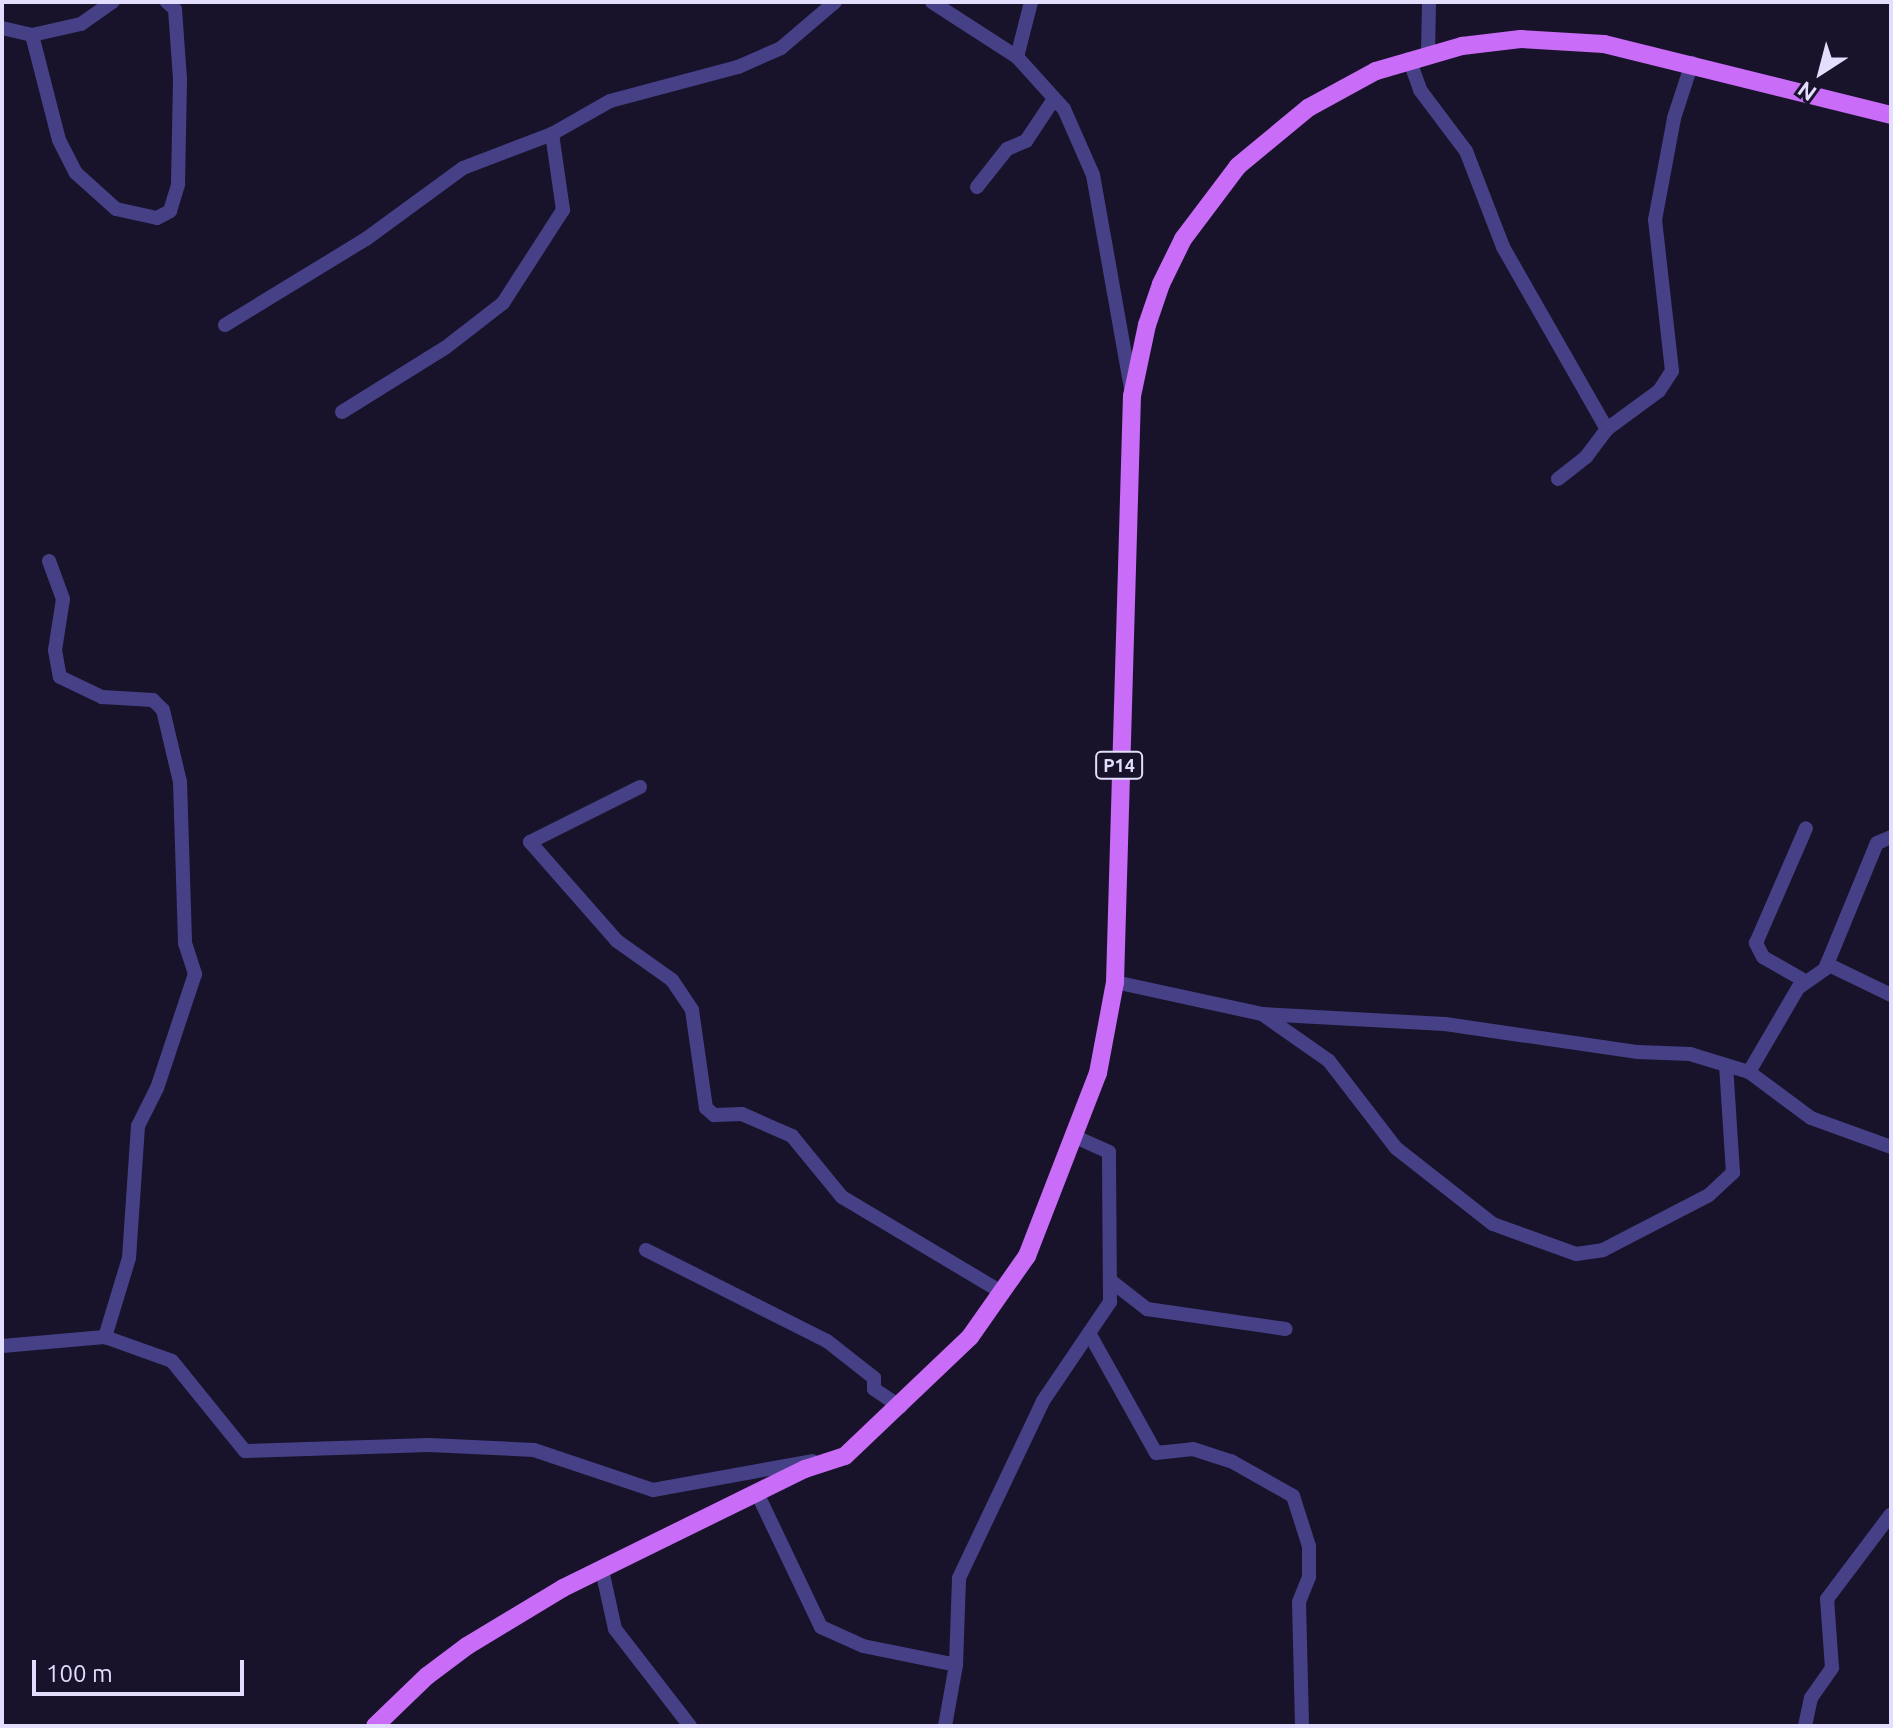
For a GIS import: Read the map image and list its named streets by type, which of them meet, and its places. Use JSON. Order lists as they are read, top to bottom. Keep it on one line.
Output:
{"streets":{"main road":["P14"]},"scale_bar":"100 m","north":"bottom left"}
